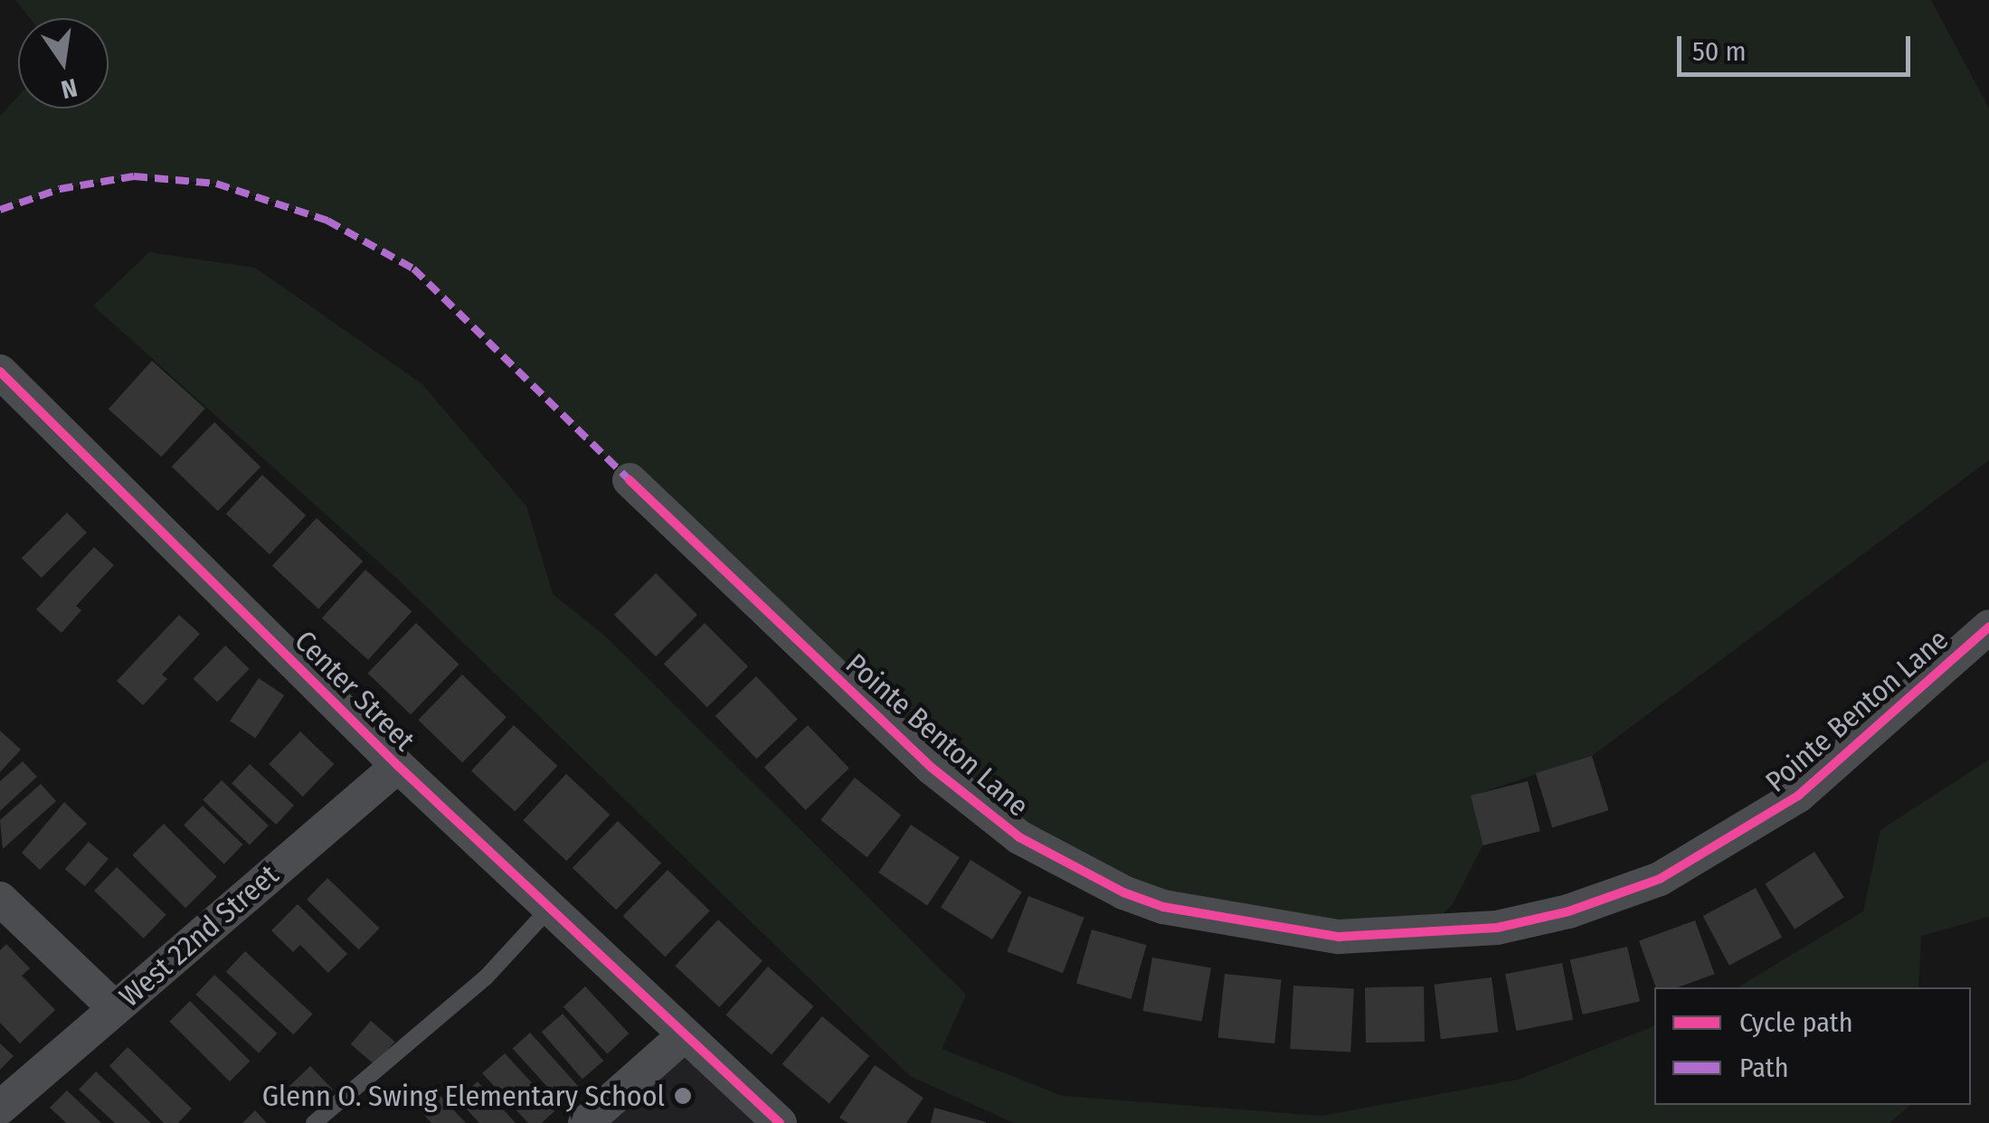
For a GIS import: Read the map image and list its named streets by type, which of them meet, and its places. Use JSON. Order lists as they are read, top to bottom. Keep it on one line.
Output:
{"streets":{"street":["Center Street","Pointe Benton Lane","West 22nd Street"]},"crossings":[["Center Street","West 22nd Street"]],"places":["Glenn O. Swing Elementary School"],"legend":["Cycle path","Path"],"scale_bar":"50 m","north":"bottom"}
